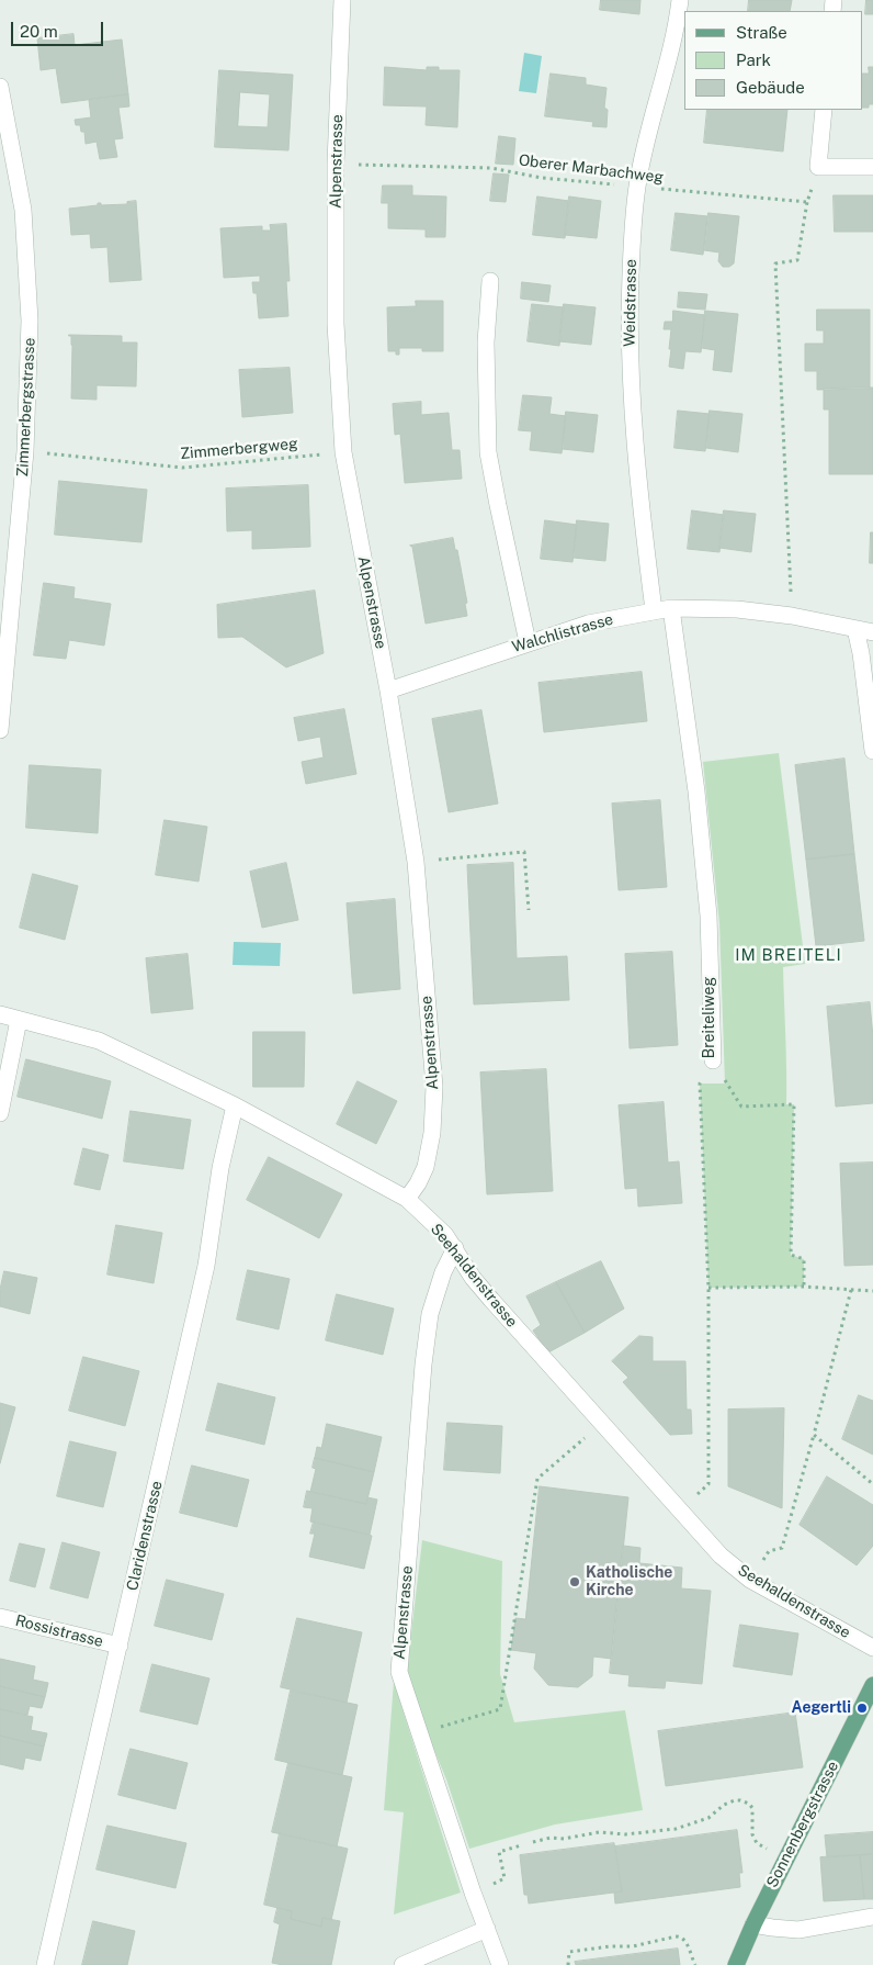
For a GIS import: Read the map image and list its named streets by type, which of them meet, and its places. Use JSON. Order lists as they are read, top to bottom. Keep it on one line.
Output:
{"streets":{"main road":["Sonnenbergstrasse"],"street":["Alpenstrasse","Weidstrasse","Zimmerbergstrasse","Walchlistrasse","Breiteliweg","Seehaldenstrasse","Claridenstrasse","Rossistrasse"],"path":["Oberer Marbachweg","Zimmerbergweg"]},"crossings":[["Alpenstrasse","Oberer Marbachweg"],["Alpenstrasse","Zimmerbergweg"],["Alpenstrasse","Walchlistrasse"],["Alpenstrasse","Seehaldenstrasse"],["Oberer Marbachweg","Weidstrasse"],["Weidstrasse","Walchlistrasse"],["Walchlistrasse","Breiteliweg"],["Breiteliweg","Seehaldenstrasse"],["Seehaldenstrasse","Claridenstrasse"],["Claridenstrasse","Rossistrasse"]],"districts":["IM BREITELI"],"places":["Katholische Kirche","Aegertli"],"legend":["Straße","Park","Gebäude"],"scale_bar":"20 m"}
